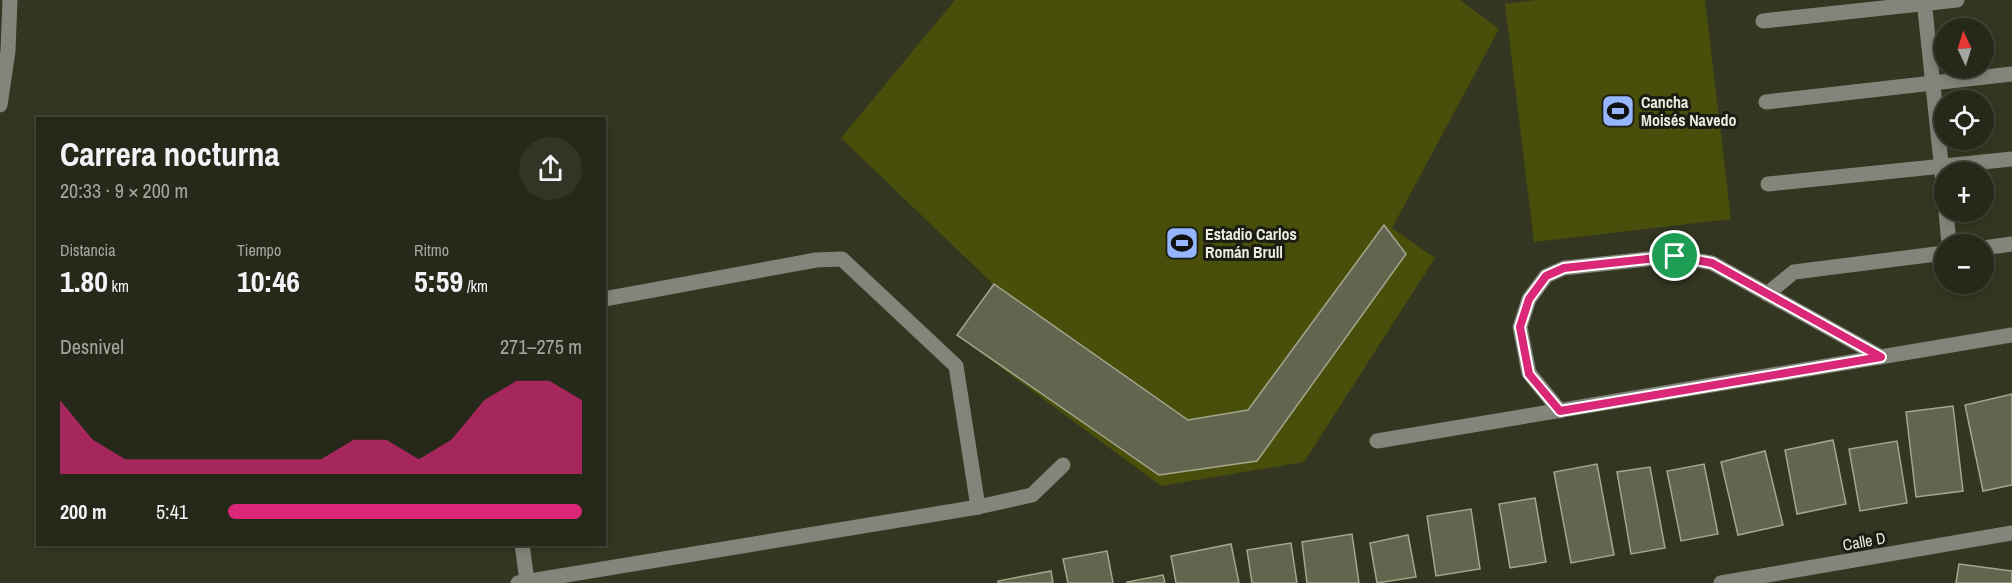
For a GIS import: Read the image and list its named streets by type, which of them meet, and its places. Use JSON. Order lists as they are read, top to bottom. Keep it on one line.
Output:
{"streets":{"street":["Calle D"]},"places":{"sports":["Cancha Moisés Navedo","Estadio Carlos Román Brull"]},"north":"top","page":{"map_buttons":["+","−"],"heading":["Carrera nocturna","20:33 · 9 × 200 m"],"stats":[["Distancia","1.80 km"],["Tiempo","10:46"],["Ritmo","5:59 /km"]],"chart":["Desnivel","271–275 m"],"list":[{"name":"200 m","note":"5:41"}]}}
